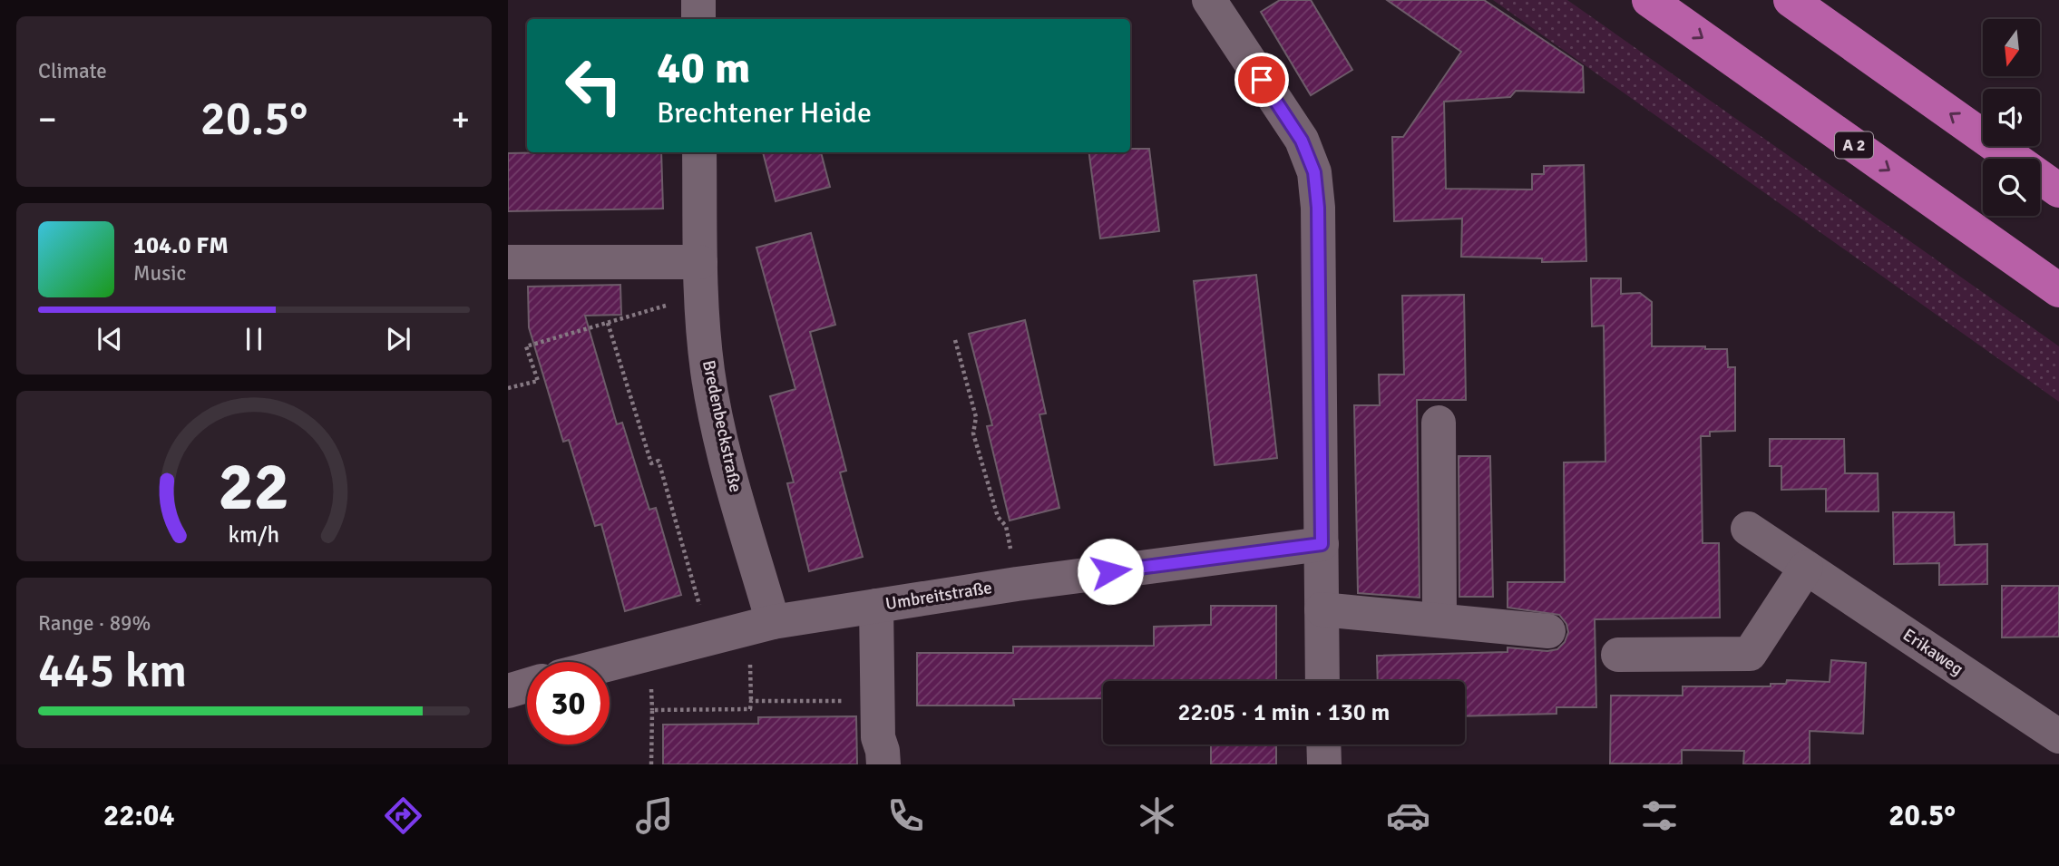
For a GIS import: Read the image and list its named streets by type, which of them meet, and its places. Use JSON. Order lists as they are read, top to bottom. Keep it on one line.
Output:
{"streets":{"highway":["A 2"],"street":["Bredenbeckstraße","Umbreitstraße","Erikaweg"]},"crossings":[["Bredenbeckstraße","Umbreitstraße"]],"north":"bottom","page":{"tile":["Climate",["Range · 89%","445 km"]],"turn":["40 m","Brechtener Heide"],"heat":["−","20.5°","+"],"song":["104.0 FM","Music"],"limit":"30","trip":"22:05 · 1 min · 130 m","tabs":["22:04","20.5°"],"gauge":["22","km/h"]}}
